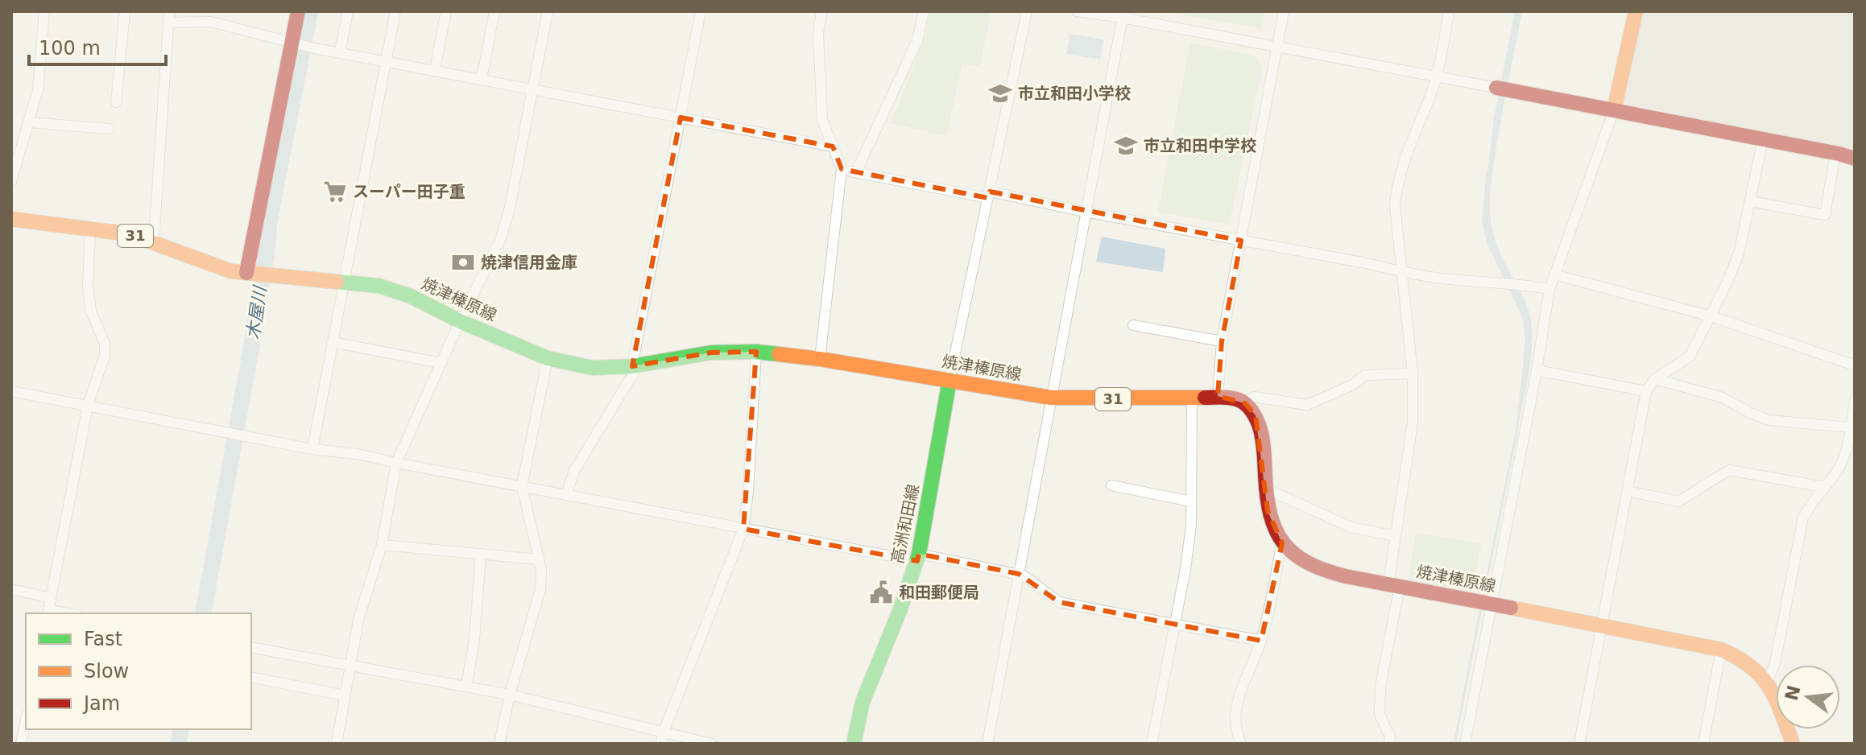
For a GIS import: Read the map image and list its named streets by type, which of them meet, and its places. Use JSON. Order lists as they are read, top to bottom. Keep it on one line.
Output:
{"streets":{"main road":["31","焼津榛原線","高洲和田線"]},"crossings":[["焼津榛原線","高洲和田線"]],"water":["木屋川"],"places":{"school or university":["市立和田小学校","市立和田中学校"],"supermarket":["スーパー田子重"],"bank":["焼津信用金庫"],"public building":["和田郵便局"]},"legend":["Fast","Slow","Jam"],"scale_bar":"100 m","north":"left"}
